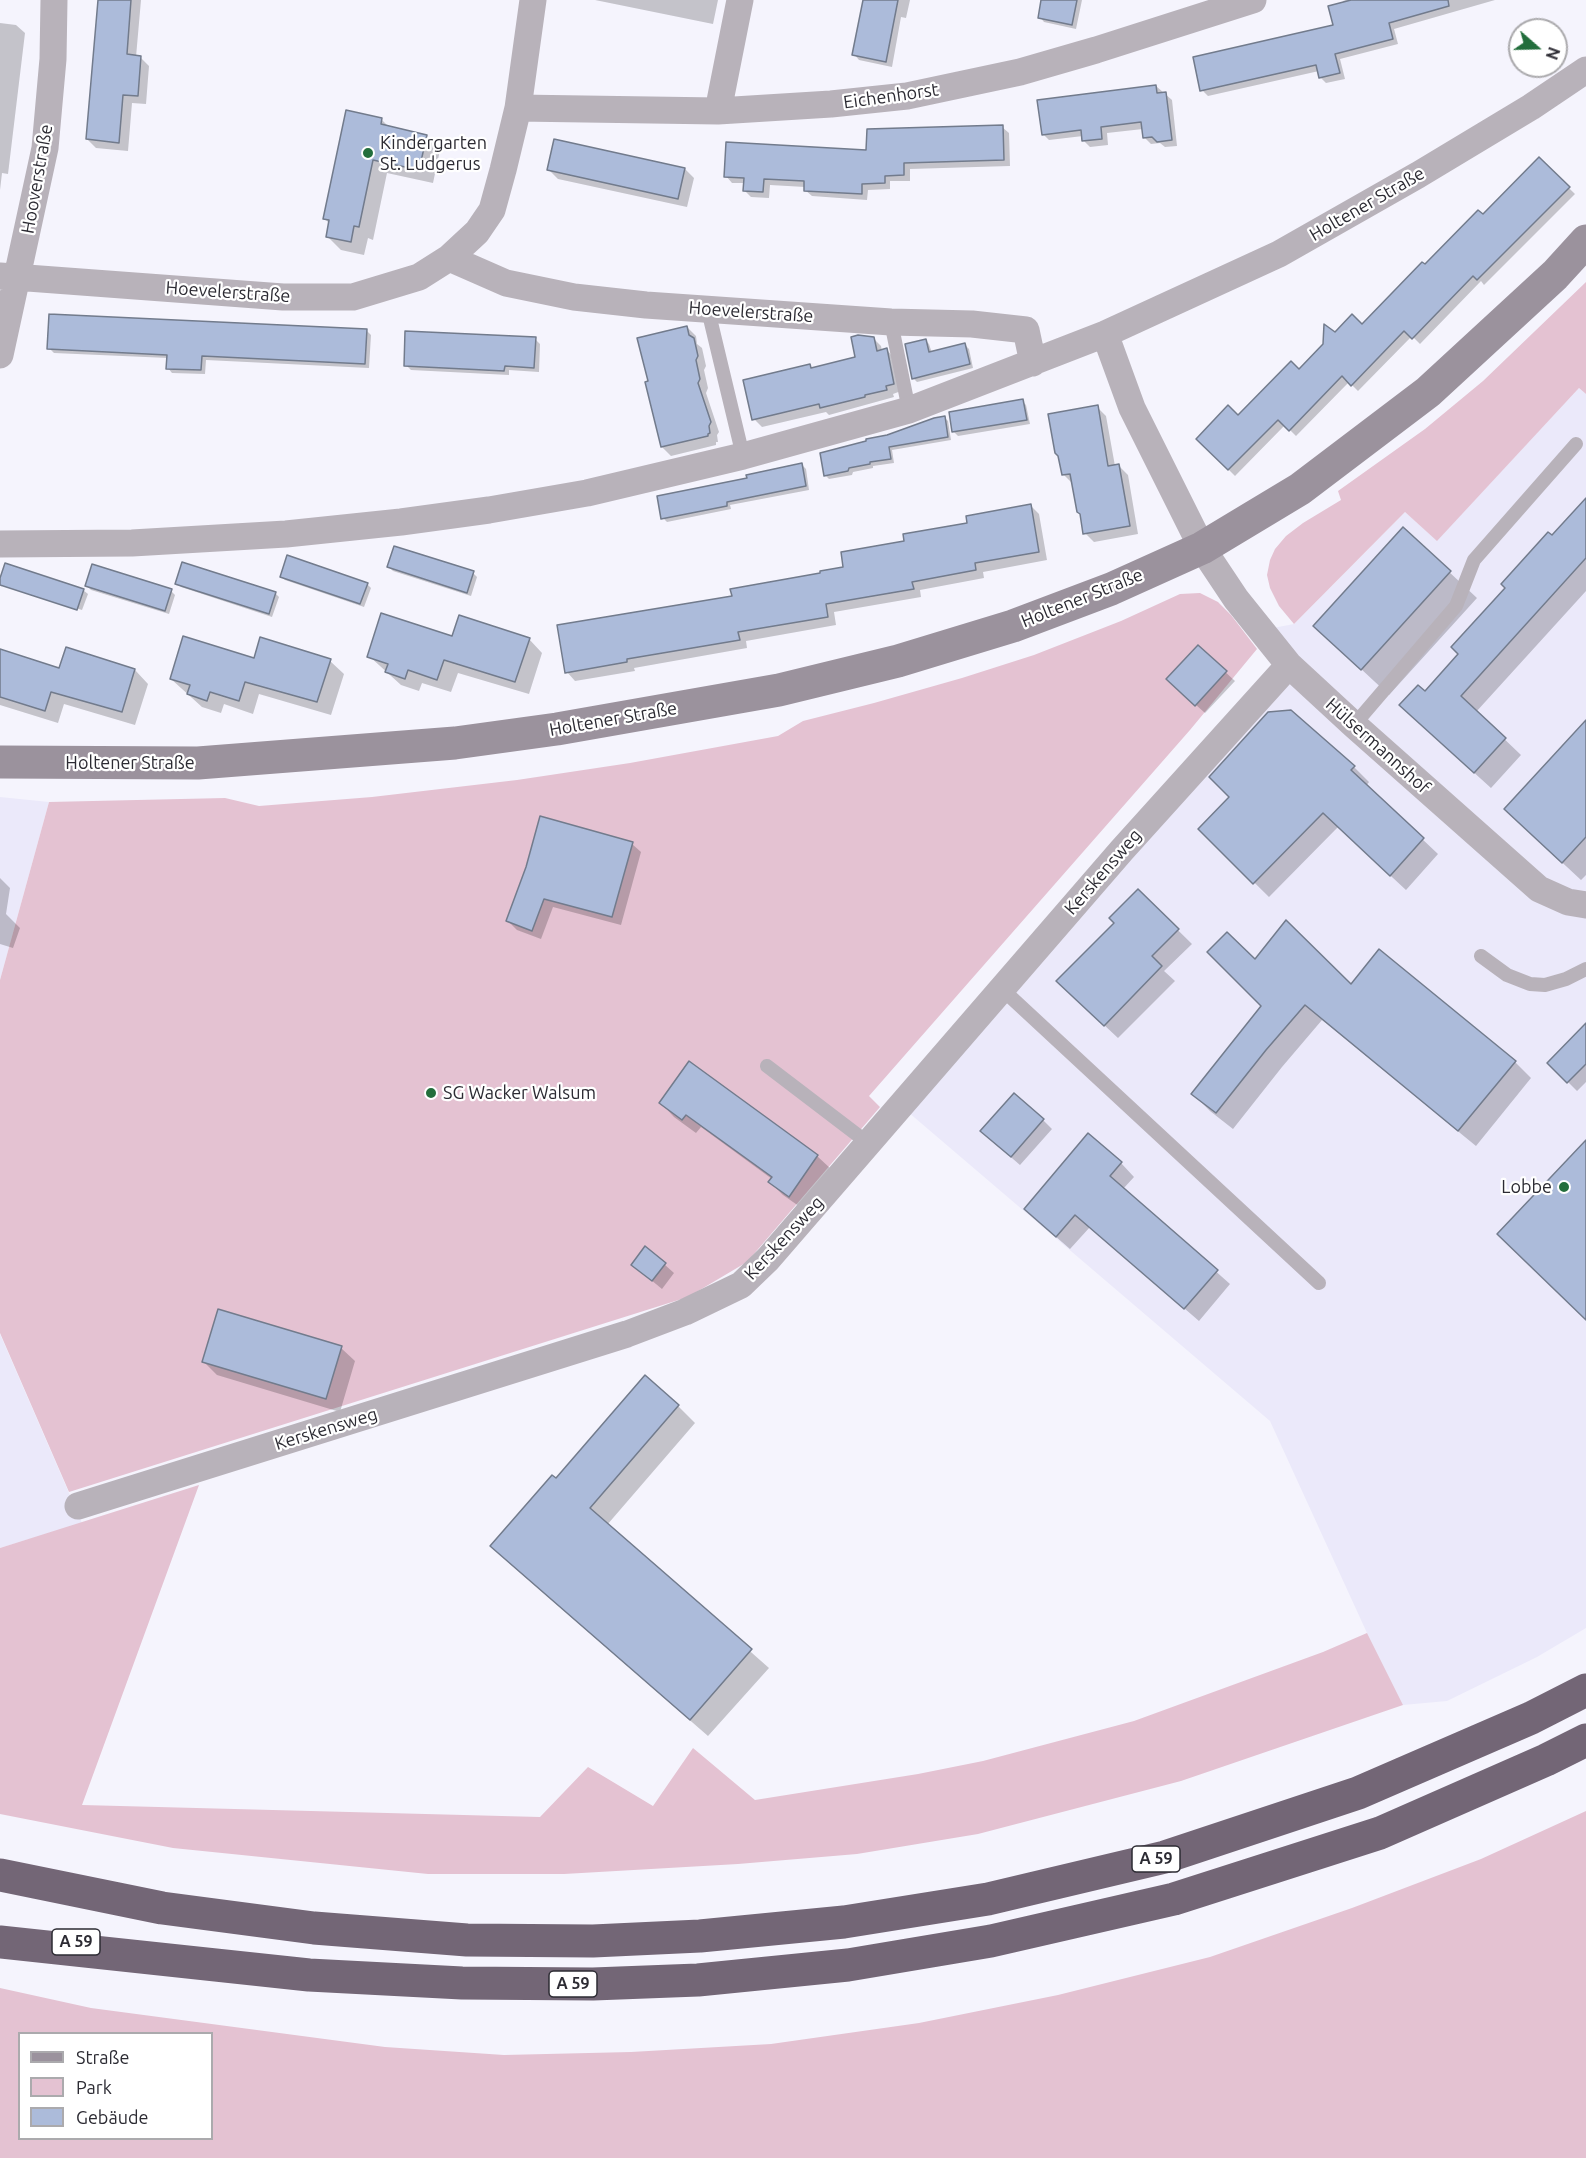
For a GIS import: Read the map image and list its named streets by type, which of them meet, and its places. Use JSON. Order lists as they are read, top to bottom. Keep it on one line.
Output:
{"streets":{"highway":["A 59"],"street":["Eichenhorst","Hooverstraße","Holtener Straße","Hoevelerstraße","Hülsermannshof","Kerskensweg"]},"crossings":[["Eichenhorst","Hoevelerstraße"],["Hooverstraße","Hoevelerstraße"],["Holtener Straße","Hoevelerstraße"],["Holtener Straße","Hülsermannshof"],["Hülsermannshof","Kerskensweg"]],"places":["Kindergarten St. Ludgerus","SG Wacker Walsum","Lobbe"],"legend":["Straße","Park","Gebäude"],"north":"right"}
